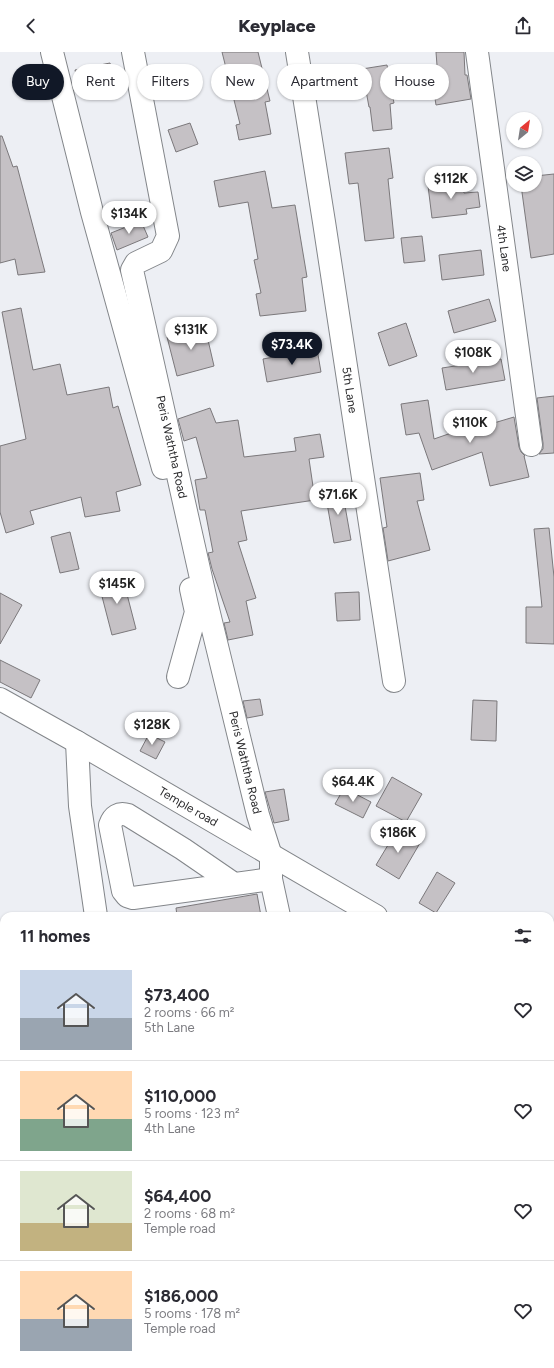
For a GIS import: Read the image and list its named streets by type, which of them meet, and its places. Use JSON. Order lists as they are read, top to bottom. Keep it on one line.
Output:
{"streets":{"street":["4th Lane","5th Lane","Peris Waththa Road","Temple road"]},"crossings":[["Peris Waththa Road","Temple road"]],"north":"top right","page":{"header":"Keyplace","chip":["Buy","Rent","Filters","New","Apartment","House"],"price":["$112K","$134K","$131K","$73.4K","$108K","$110K","$71.6K","$145K","$128K","$64.4K","$186K"],"heading":"11 homes","list":[{"name":"$73,400","note":"2 rooms · 66 m² · 5th Lane"},{"name":"$110,000","note":"5 rooms · 123 m² · 4th Lane"},{"name":"$64,400","note":"2 rooms · 68 m² · Temple road"},{"name":"$186,000","note":"5 rooms · 178 m² · Temple road"}]}}
